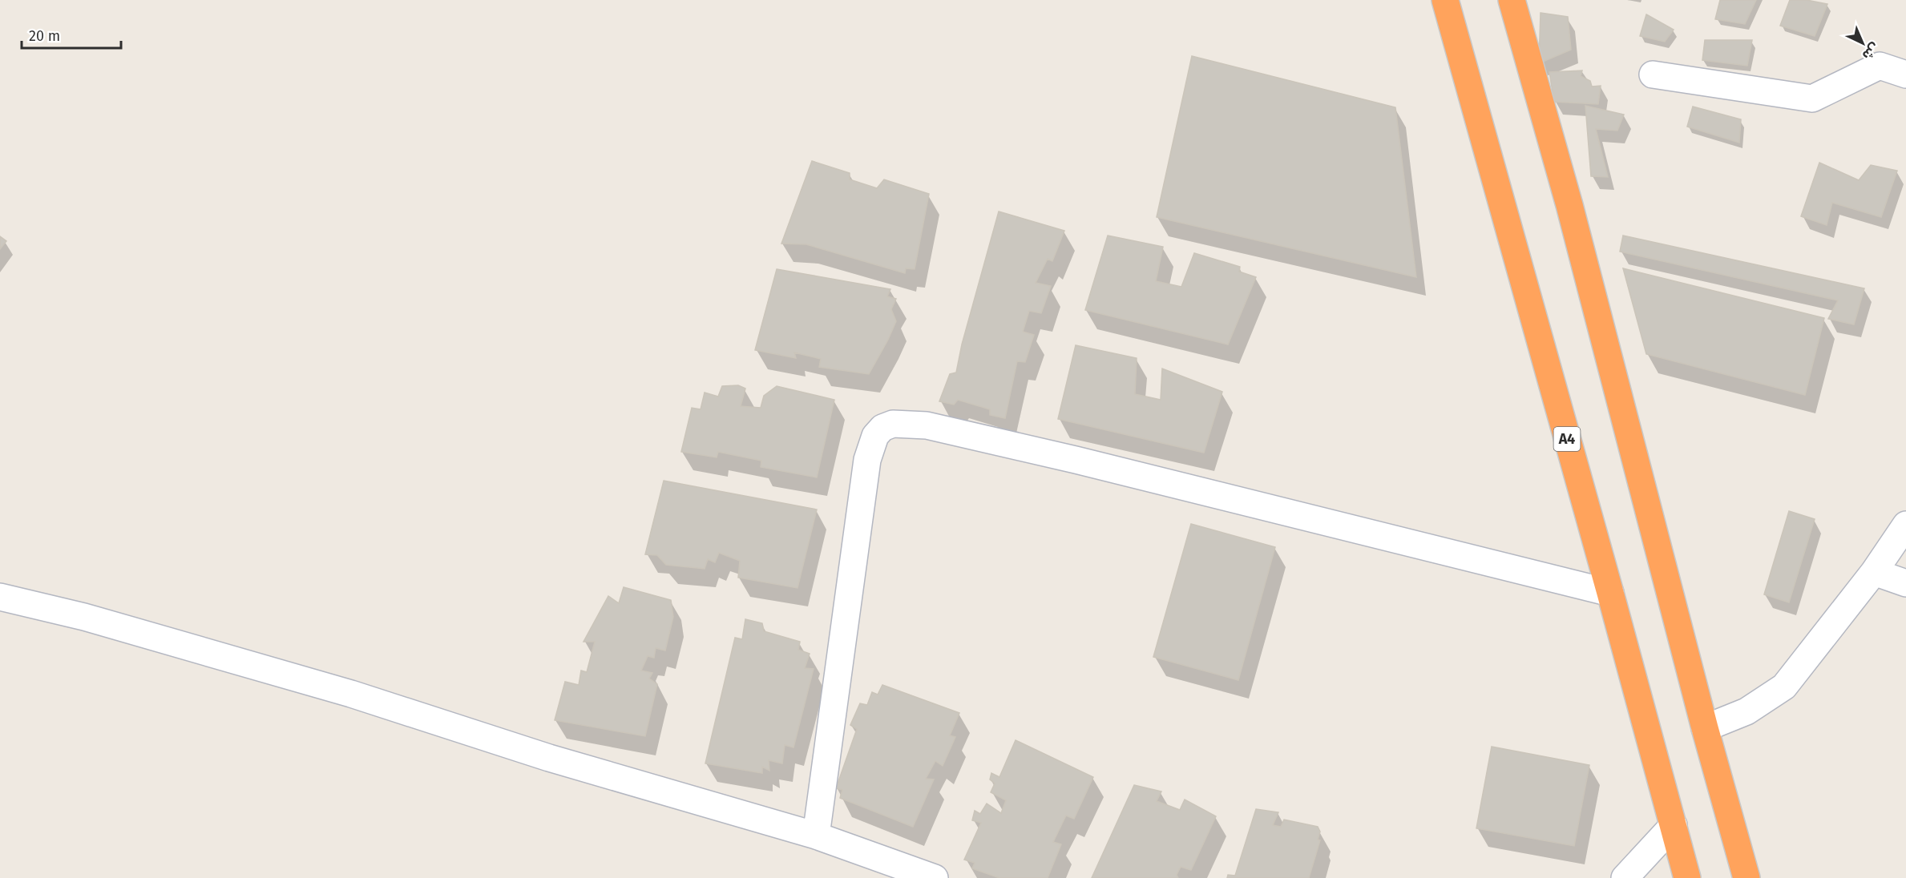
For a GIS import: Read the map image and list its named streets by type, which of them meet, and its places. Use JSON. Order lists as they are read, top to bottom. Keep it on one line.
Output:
{"streets":{"highway":["A4"]},"scale_bar":"20 m","north":"bottom right"}
